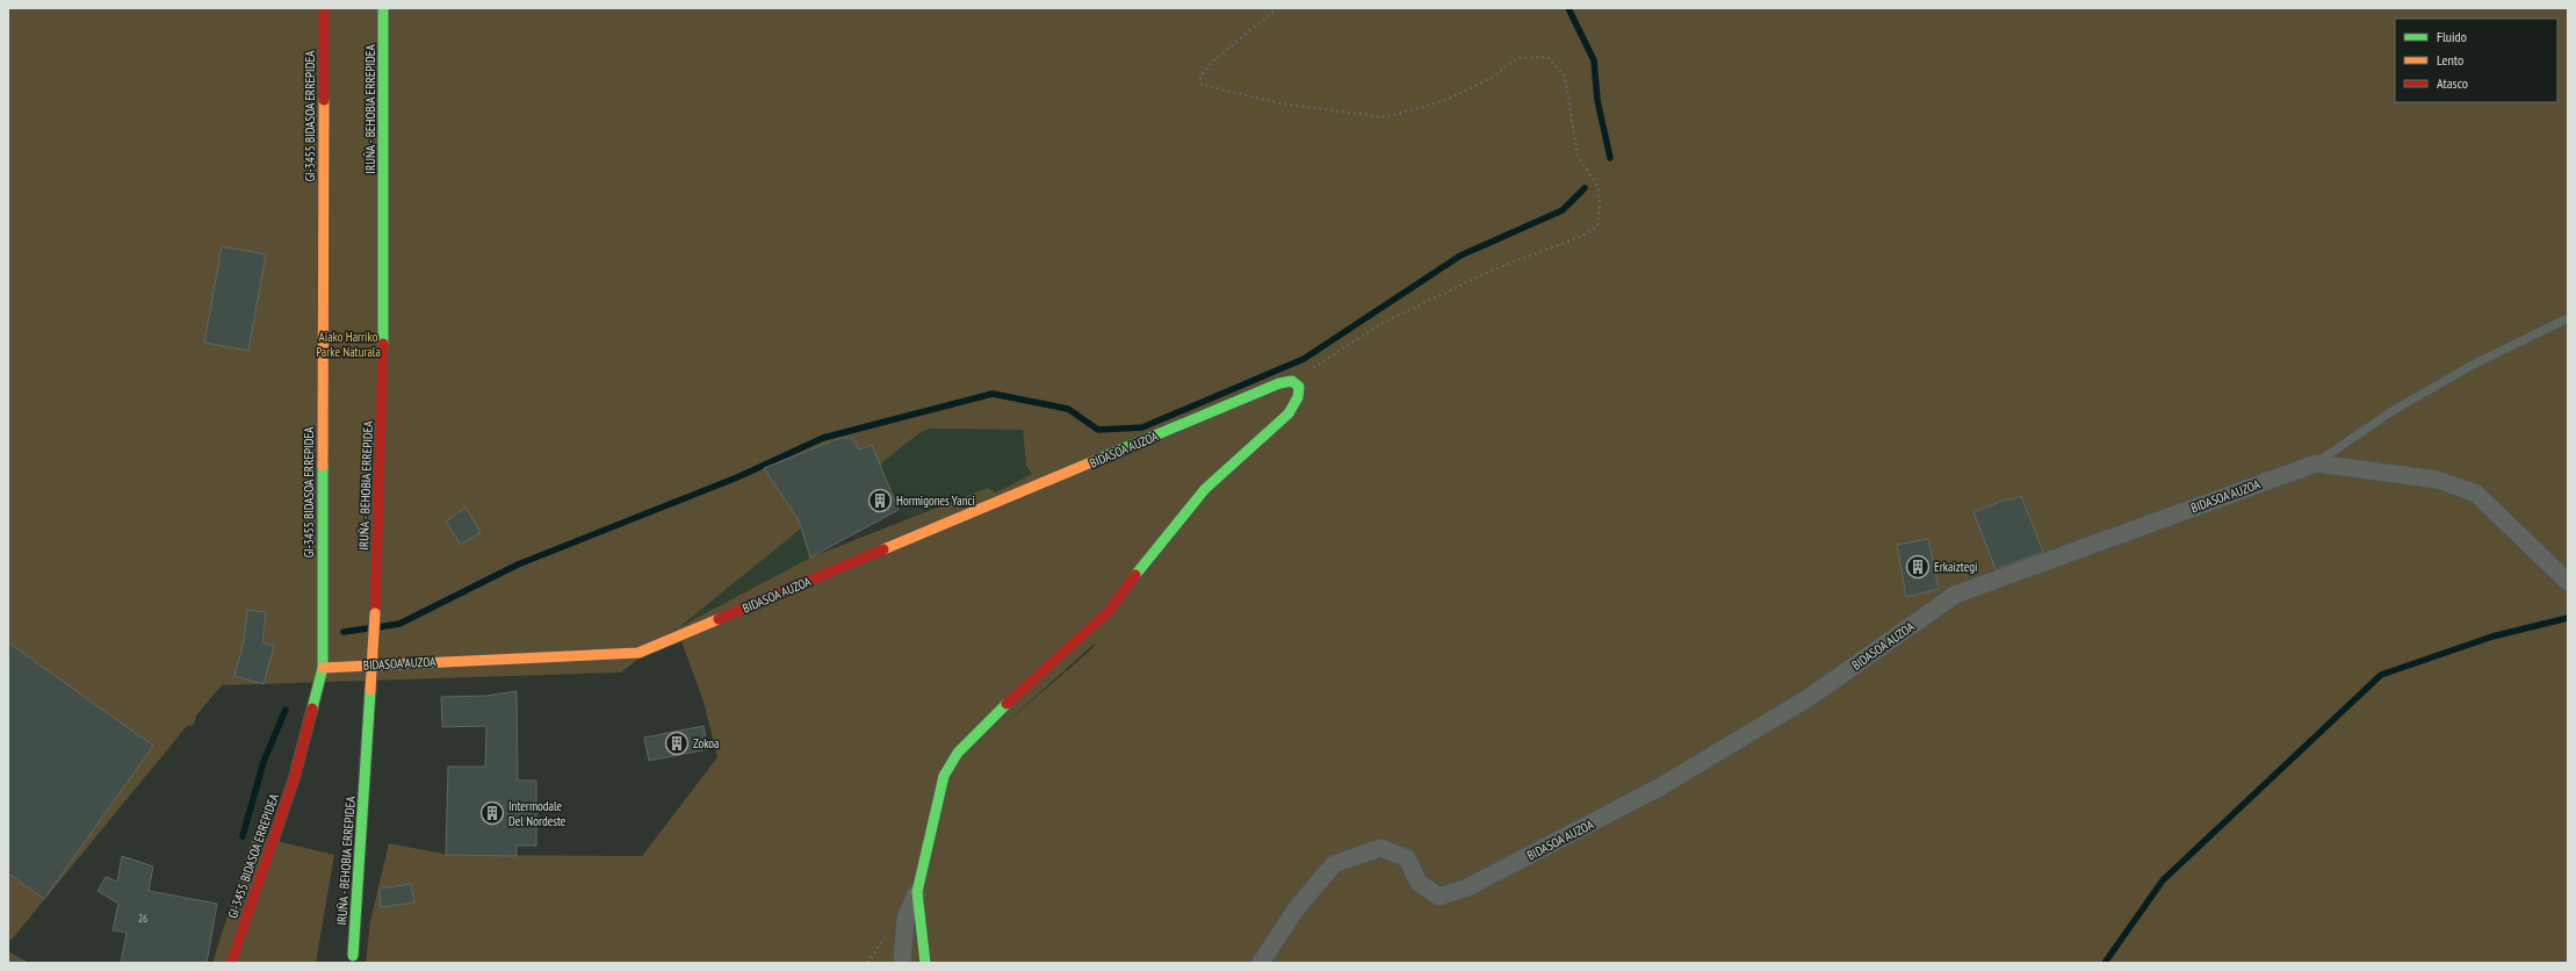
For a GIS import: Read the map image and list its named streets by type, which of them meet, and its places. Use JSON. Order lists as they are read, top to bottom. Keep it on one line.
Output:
{"streets":{"main road":["IRUÑA - BEHOBIA ERREPIDEA","GI-3455 BIDASOA ERREPIDEA","BIDASOA AUZOA"]},"crossings":[["GI-3455 BIDASOA ERREPIDEA","BIDASOA AUZOA"]],"parks":["Aiako Harriko Parke Naturala"],"places":{"building":["Hormigones Yanci","Erkaiztegi","Zokoa","Intermodale Del Nordeste"]},"house_numbers":["26"],"legend":["Fluido","Lento","Atasco"]}
